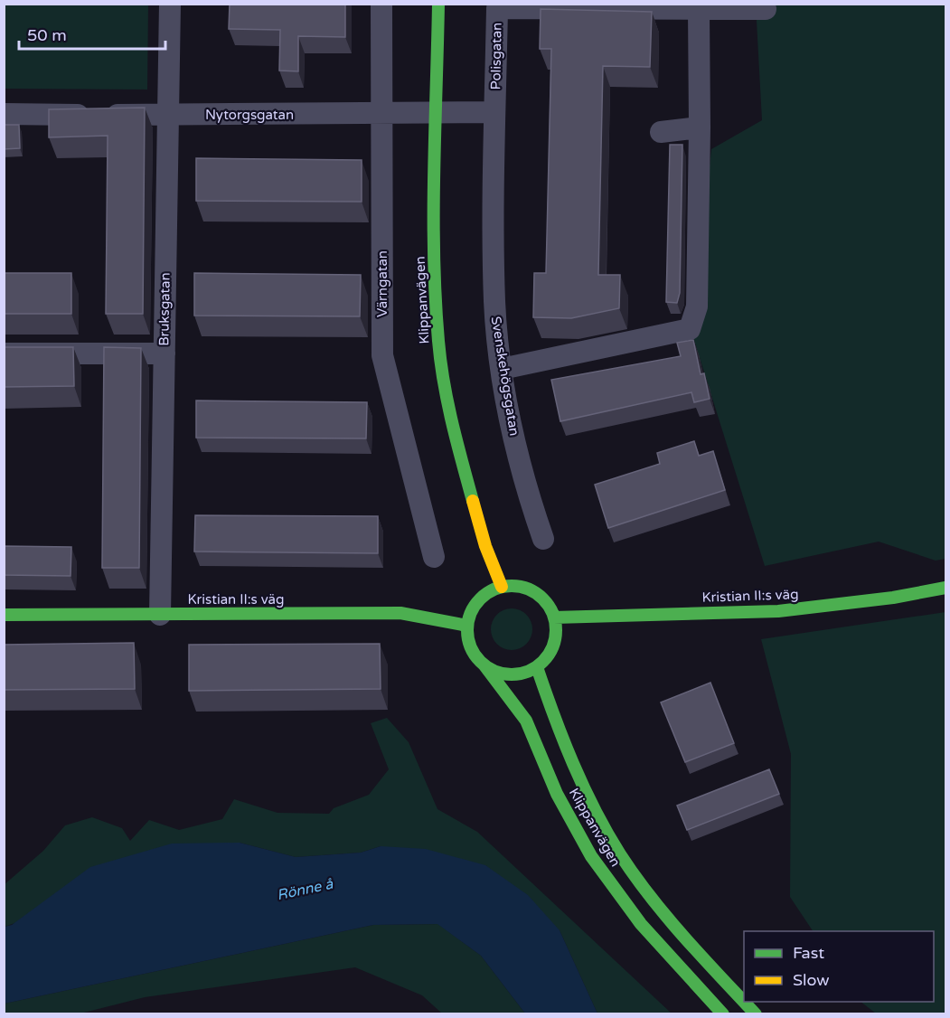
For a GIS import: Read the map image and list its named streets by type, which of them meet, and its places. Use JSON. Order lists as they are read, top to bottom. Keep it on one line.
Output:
{"streets":{"main road":["Klippanvägen","Kristian II:s väg"],"street":["Polisgatan","Nytorgsgatan","Värngatan","Bruksgatan","Svenskehögsgatan"]},"crossings":[["Polisgatan","Nytorgsgatan"],["Polisgatan","Svenskehögsgatan"],["Nytorgsgatan","Värngatan"],["Nytorgsgatan","Klippanvägen"],["Nytorgsgatan","Bruksgatan"],["Nytorgsgatan","Svenskehögsgatan"],["Klippanvägen","Kristian II:s väg"],["Bruksgatan","Kristian II:s väg"]],"water":["Rönne å"],"legend":["Fast","Slow"],"scale_bar":"50 m"}
